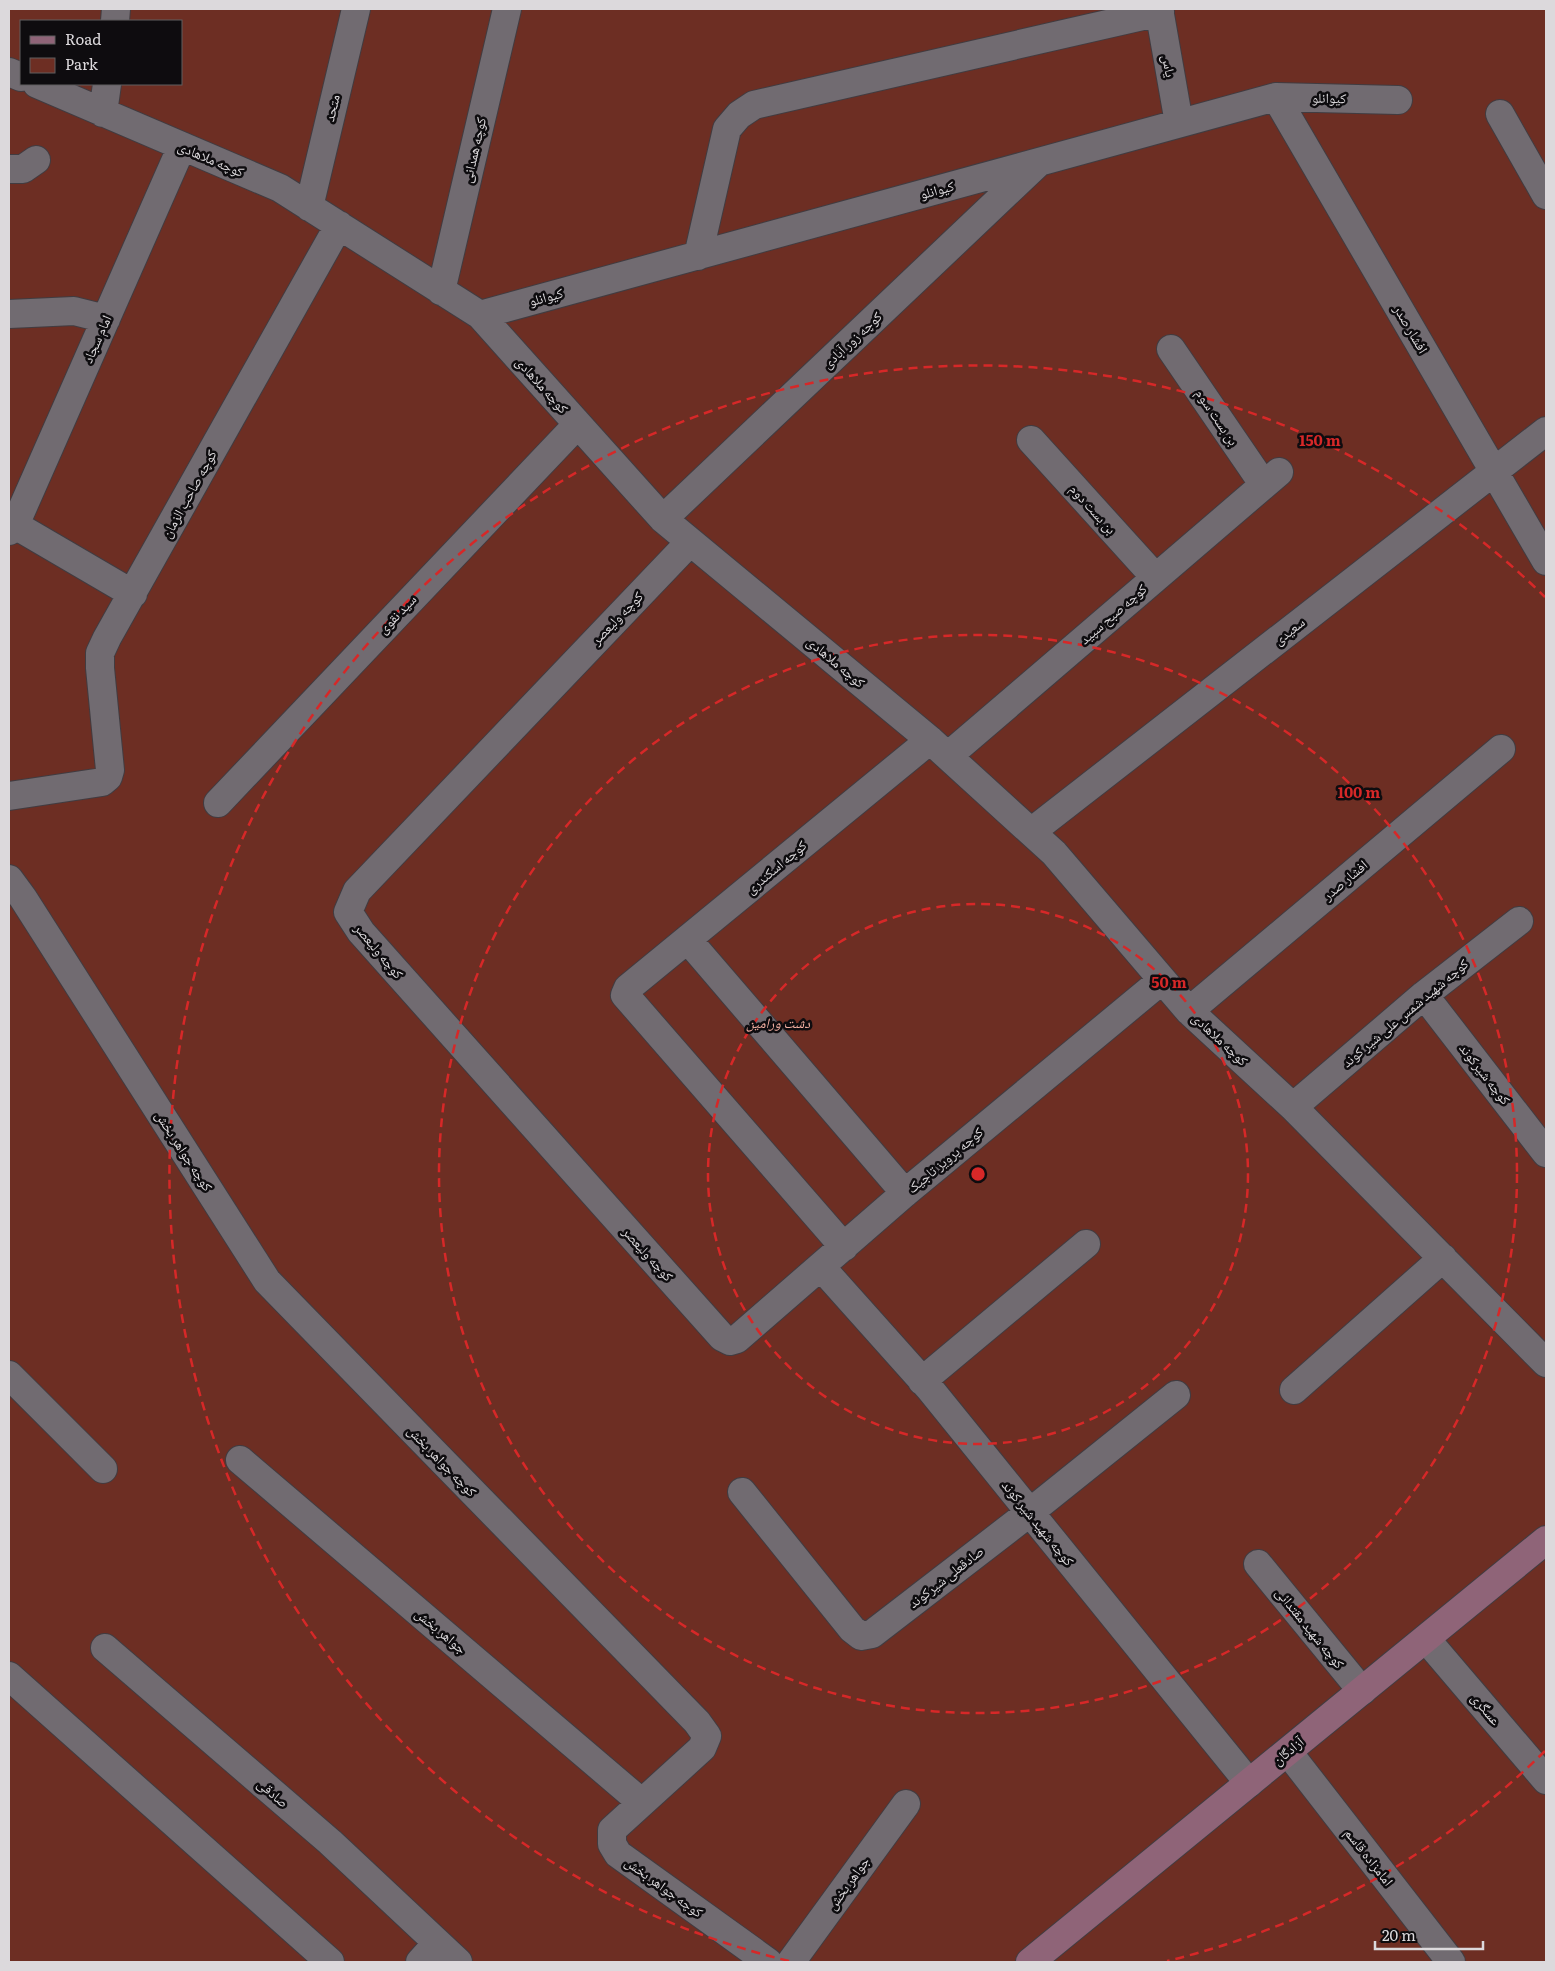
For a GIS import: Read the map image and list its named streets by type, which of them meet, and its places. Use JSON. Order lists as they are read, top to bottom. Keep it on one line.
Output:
{"streets":{"main road":["آزادگان"],"street":["یاس","کیوانلو","متحد","کوچه همدانی","کوچه ملاهادی","افشار صدر","امام سجاد","کوچه زور آبادی","بن بست سوم","کوچه صاحب الزمان","بن بست دوم","سید نقوی","کوچه صبح سپید","کوچه ولیعصر","سعیدی","کوچه اسکندری","کوچه شهید شمس علی شیر کوند","کوچه شیرکوند","کوچه جواهر بخش","کوچه پرویز تاجیک","کوچه شهید شیر کوند","صادقعلی شیرکوند","کوچه شهید مقتدائی","جواهر بخش","عسگری","صادقی","امامزاده قاسم"]},"crossings":[["یاس","کیوانلو"],["کیوانلو","کوچه ملاهادی"],["کیوانلو","افشار صدر"],["کیوانلو","کوچه زور آبادی"],["متحد","کوچه ملاهادی"],["کوچه همدانی","کوچه ملاهادی"],["کوچه ملاهادی","افشار صدر"],["کوچه ملاهادی","امام سجاد"],["کوچه ملاهادی","کوچه زور آبادی"],["کوچه ملاهادی","کوچه صاحب الزمان"],["کوچه ملاهادی","سید نقوی"],["کوچه ملاهادی","کوچه صبح سپید"],["کوچه ملاهادی","کوچه ولیعصر"],["کوچه ملاهادی","سعیدی"],["کوچه ملاهادی","کوچه اسکندری"],["کوچه ملاهادی","کوچه شهید شمس علی شیر کوند"],["کوچه ملاهادی","کوچه پرویز تاجیک"],["افشار صدر","سعیدی"],["بن بست سوم","کوچه صبح سپید"],["بن بست دوم","کوچه صبح سپید"],["کوچه صبح سپید","کوچه اسکندری"],["کوچه ولیعصر","کوچه پرویز تاجیک"],["کوچه اسکندری","کوچه پرویز تاجیک"],["کوچه شهید شمس علی شیر کوند","کوچه شیرکوند"],["کوچه جواهر بخش","جواهر بخش"],["کوچه پرویز تاجیک","کوچه شهید شیر کوند"],["کوچه شهید شیر کوند","صادقعلی شیرکوند"],["کوچه شهید شیر کوند","آزادگان"],["کوچه شهید مقتدائی","آزادگان"],["عسگری","آزادگان"],["آزادگان","امامزاده قاسم"]],"parks":["دشت ورامین"],"legend":["Road","Park"],"scale_bar":"20 m","rings":["150 m","100 m","50 m"]}
